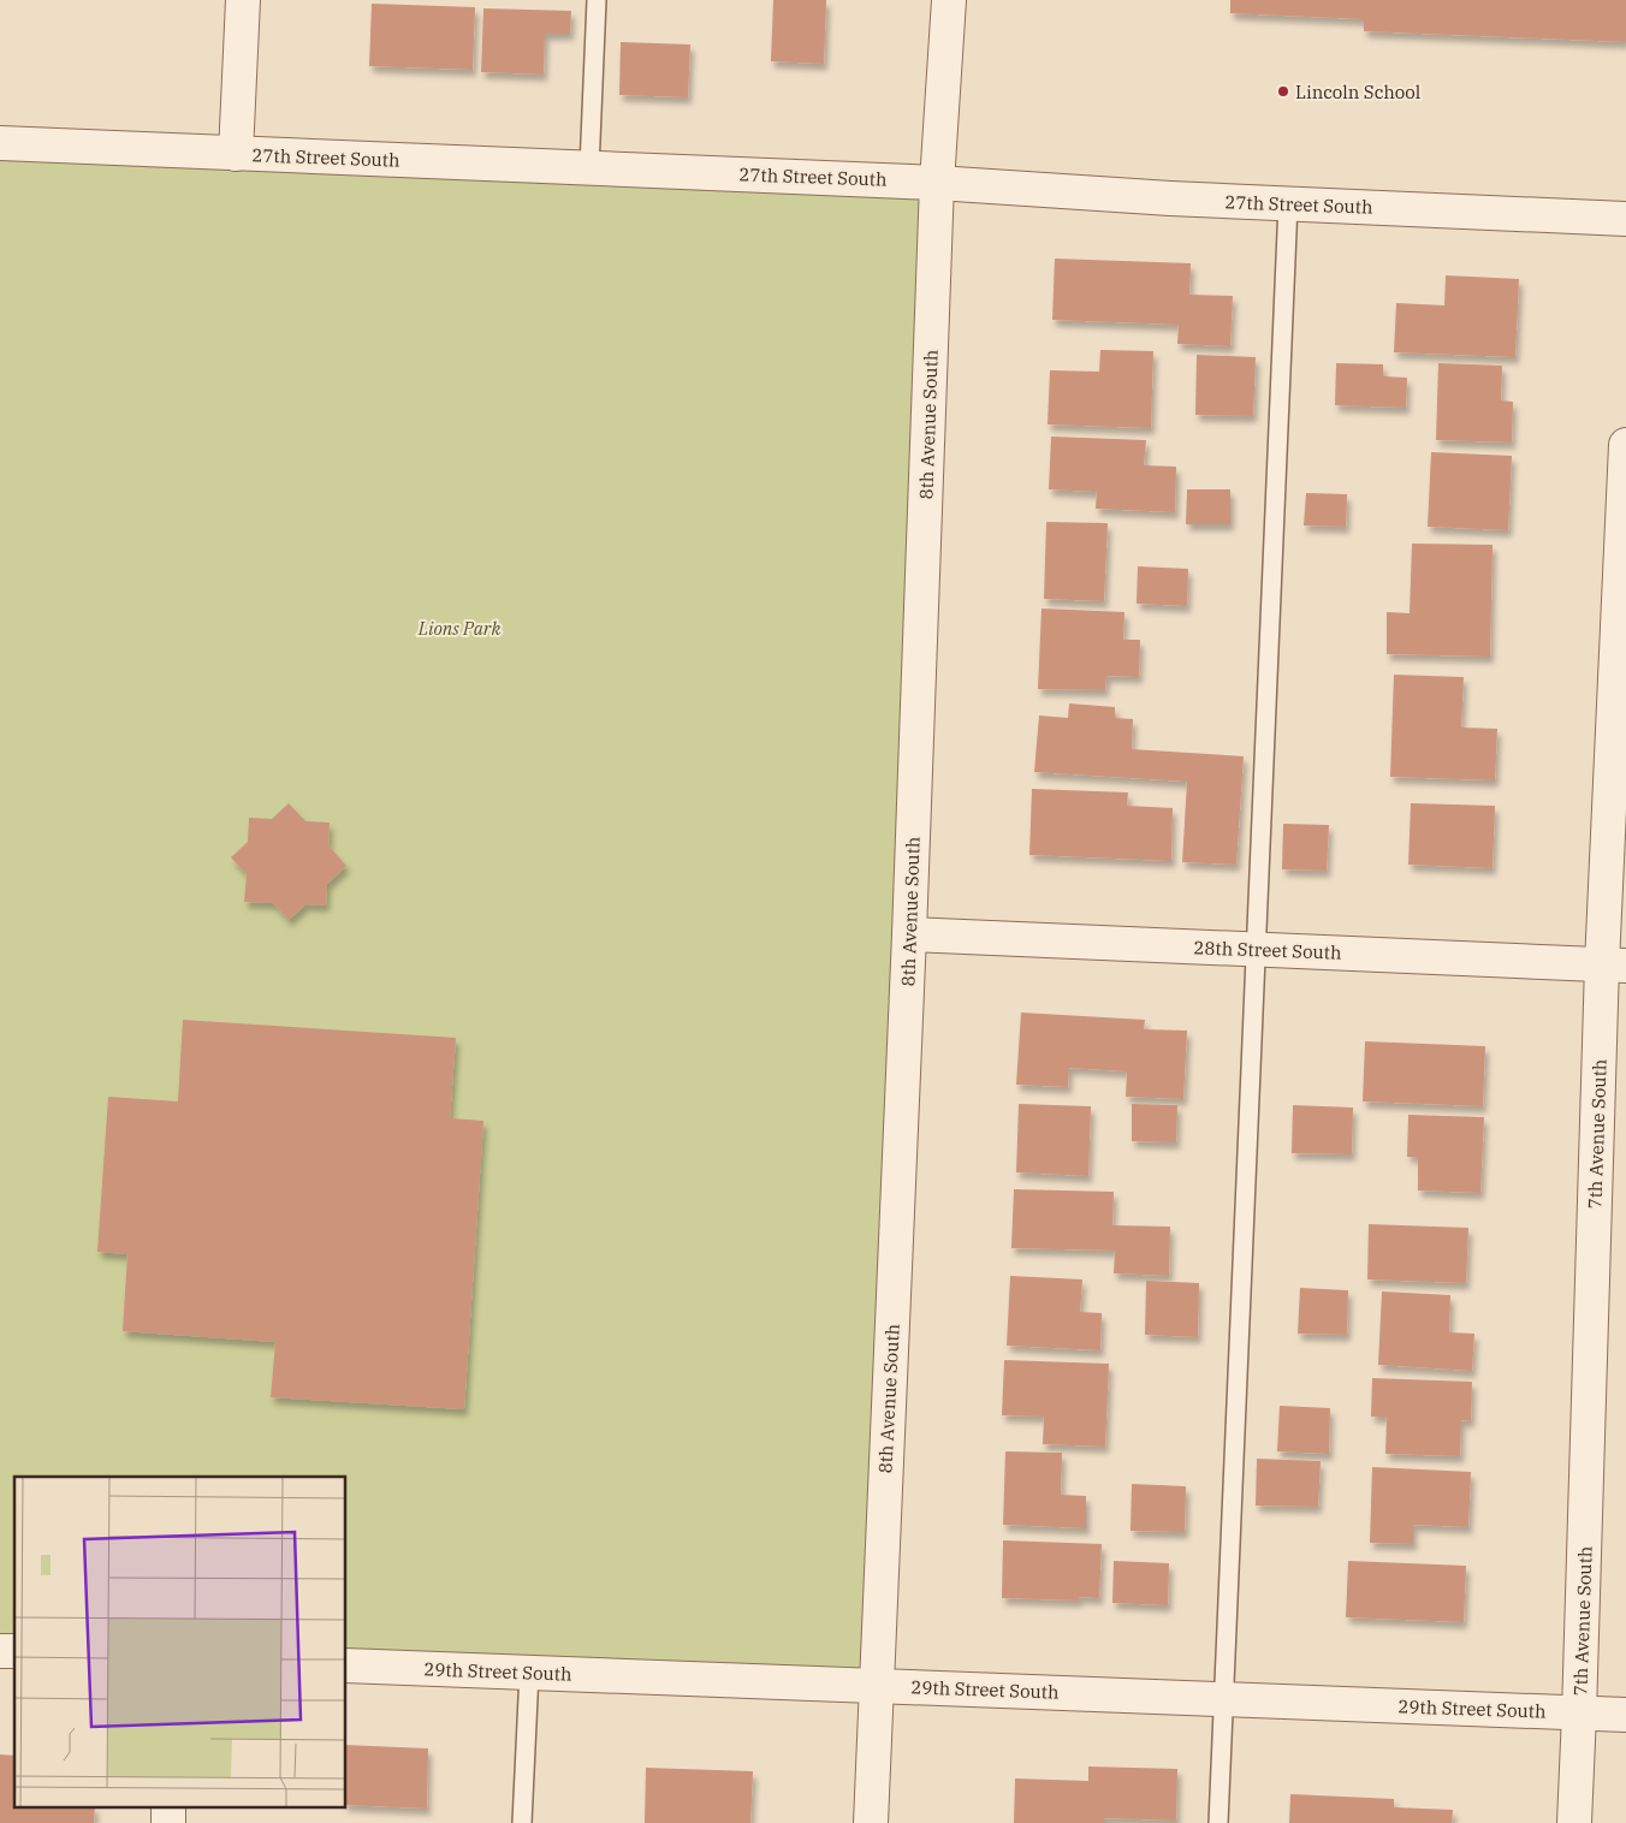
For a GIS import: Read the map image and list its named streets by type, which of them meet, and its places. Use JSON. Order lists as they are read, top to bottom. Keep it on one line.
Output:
{"streets":{"street":["27th Street South","8th Avenue South","28th Street South","7th Avenue South","29th Street South"]},"crossings":[["27th Street South","8th Avenue South"],["8th Avenue South","28th Street South"],["8th Avenue South","29th Street South"],["28th Street South","7th Avenue South"],["7th Avenue South","29th Street South"]],"parks":["Lions Park"],"places":["Lincoln School"]}
